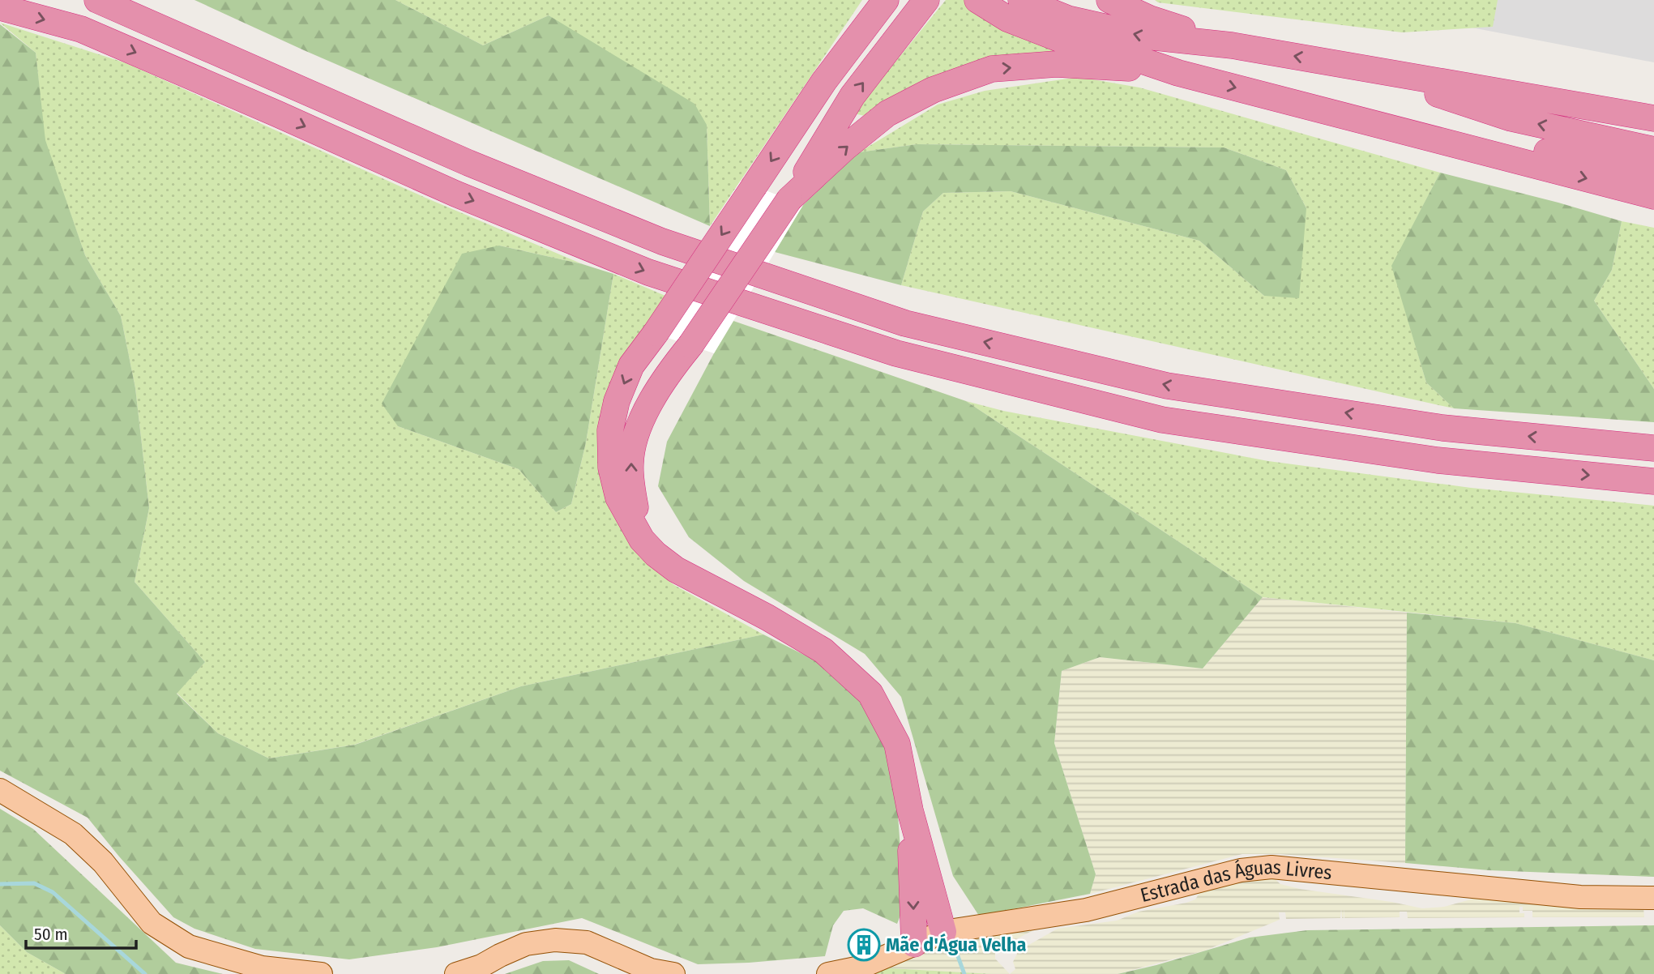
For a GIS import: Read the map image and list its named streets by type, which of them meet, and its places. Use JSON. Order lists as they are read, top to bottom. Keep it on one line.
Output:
{"streets":{"main road":["Estrada das Águas Livres"]},"places":{"building":["Mãe d'Água Velha"]},"scale_bar":"50 m"}
